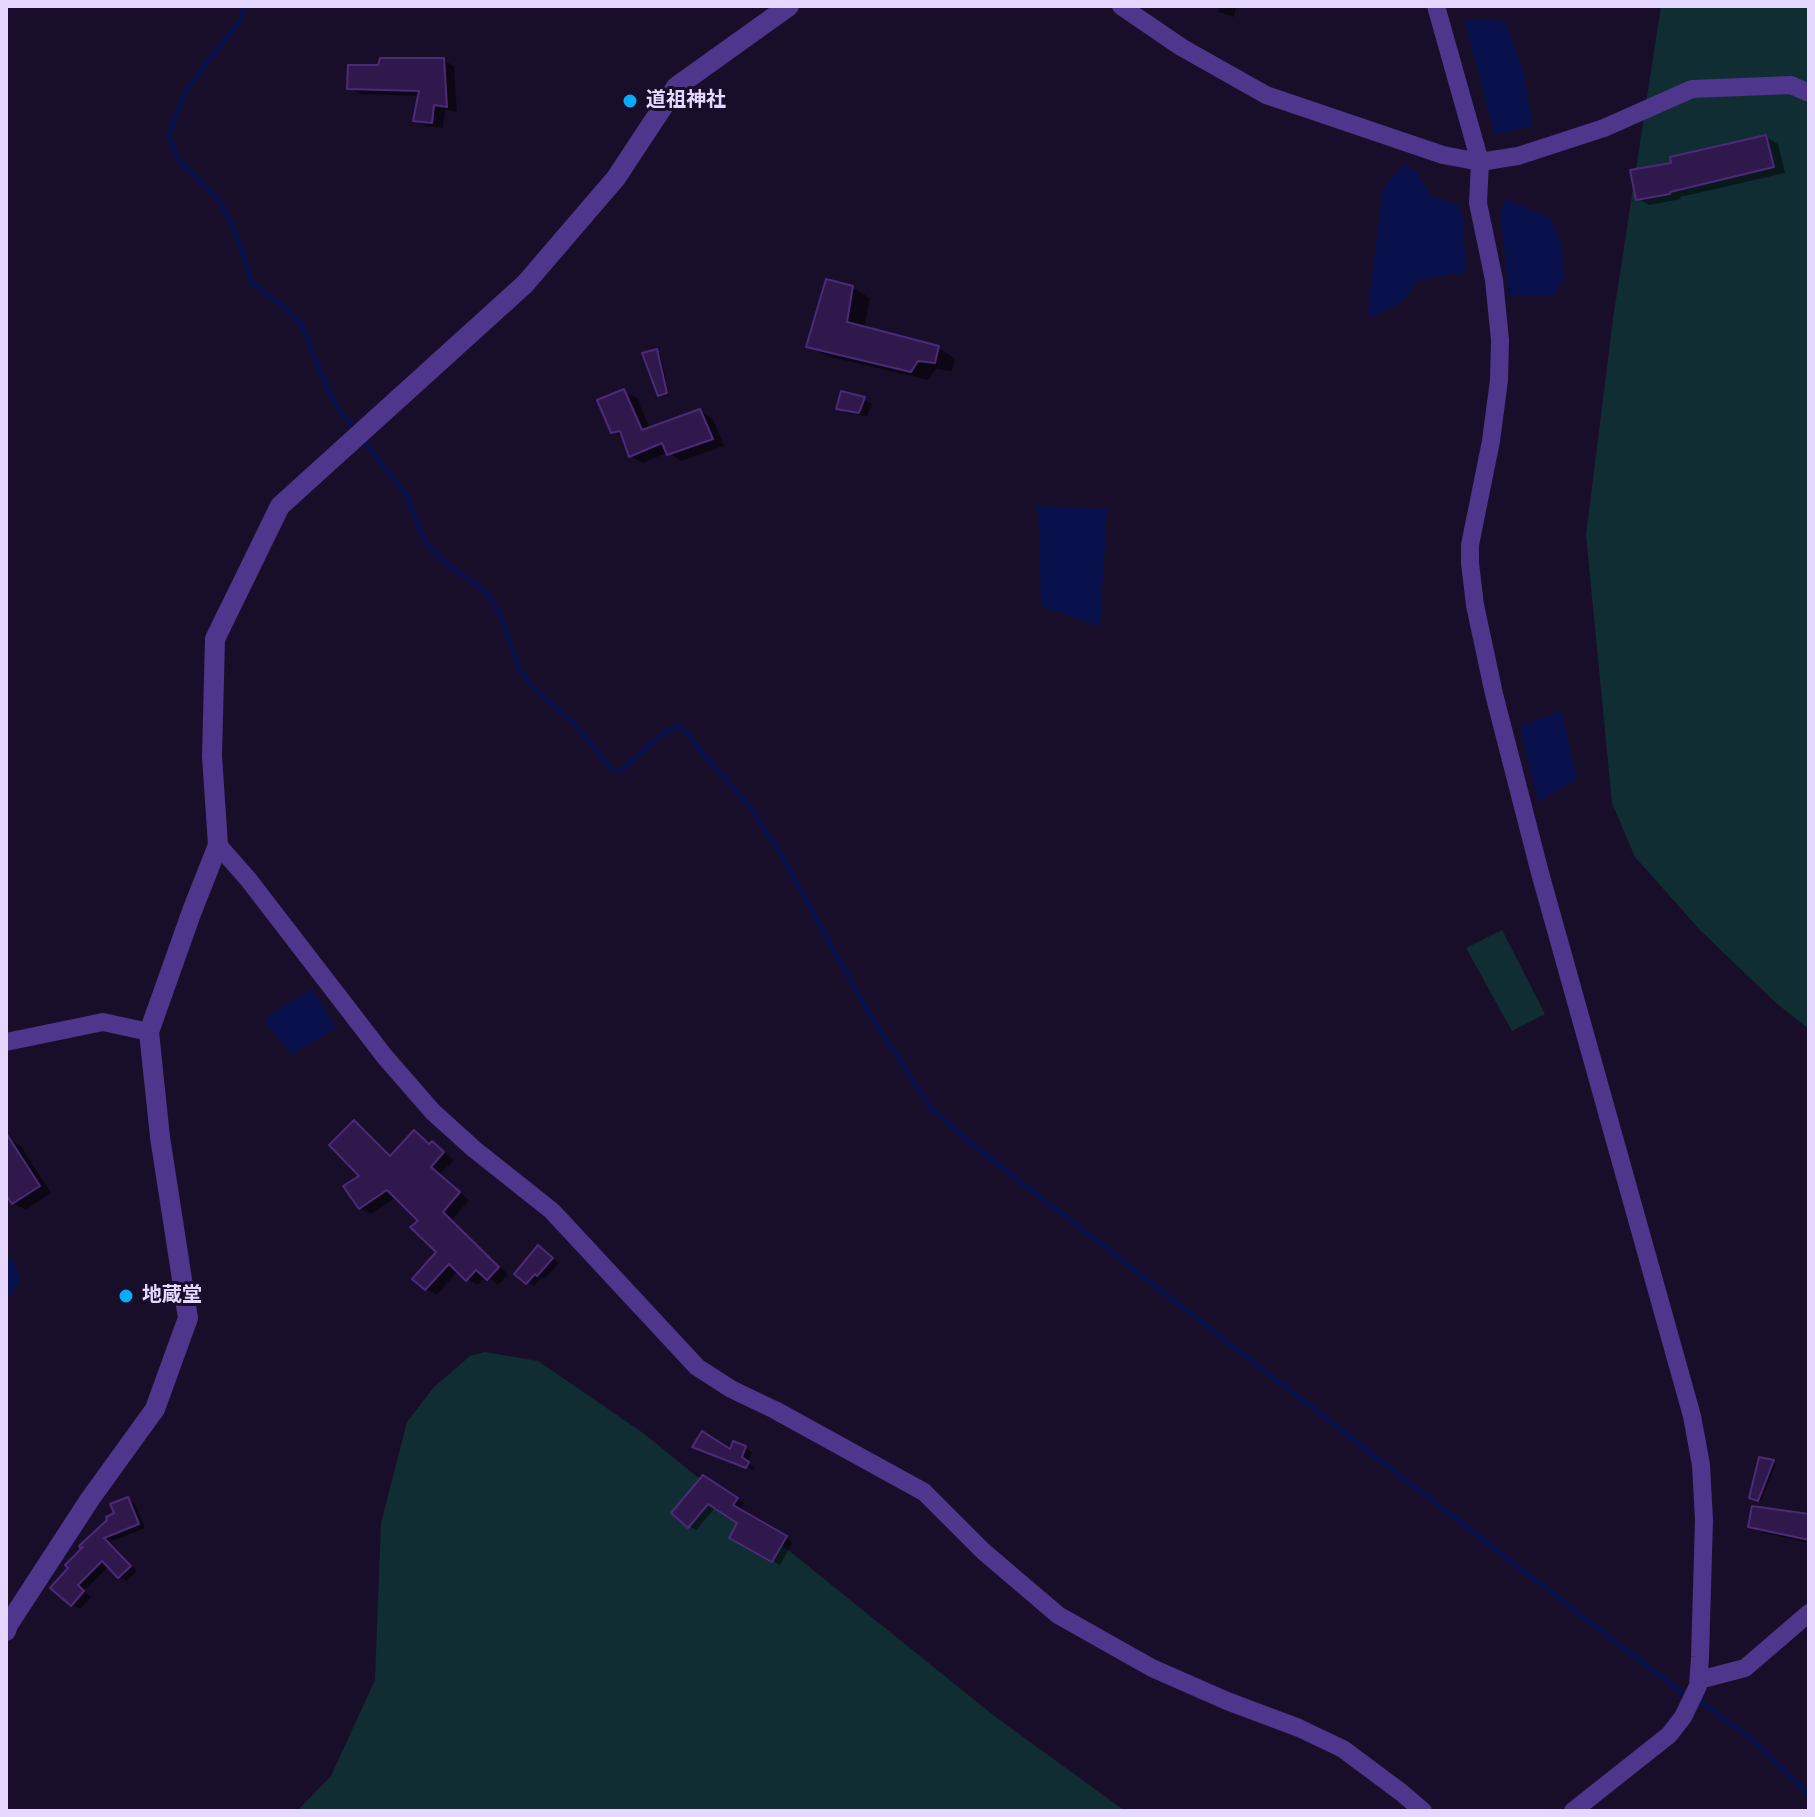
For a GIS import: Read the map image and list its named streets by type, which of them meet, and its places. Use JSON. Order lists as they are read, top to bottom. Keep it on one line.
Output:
{"places":["道祖神社","地蔵堂"]}
